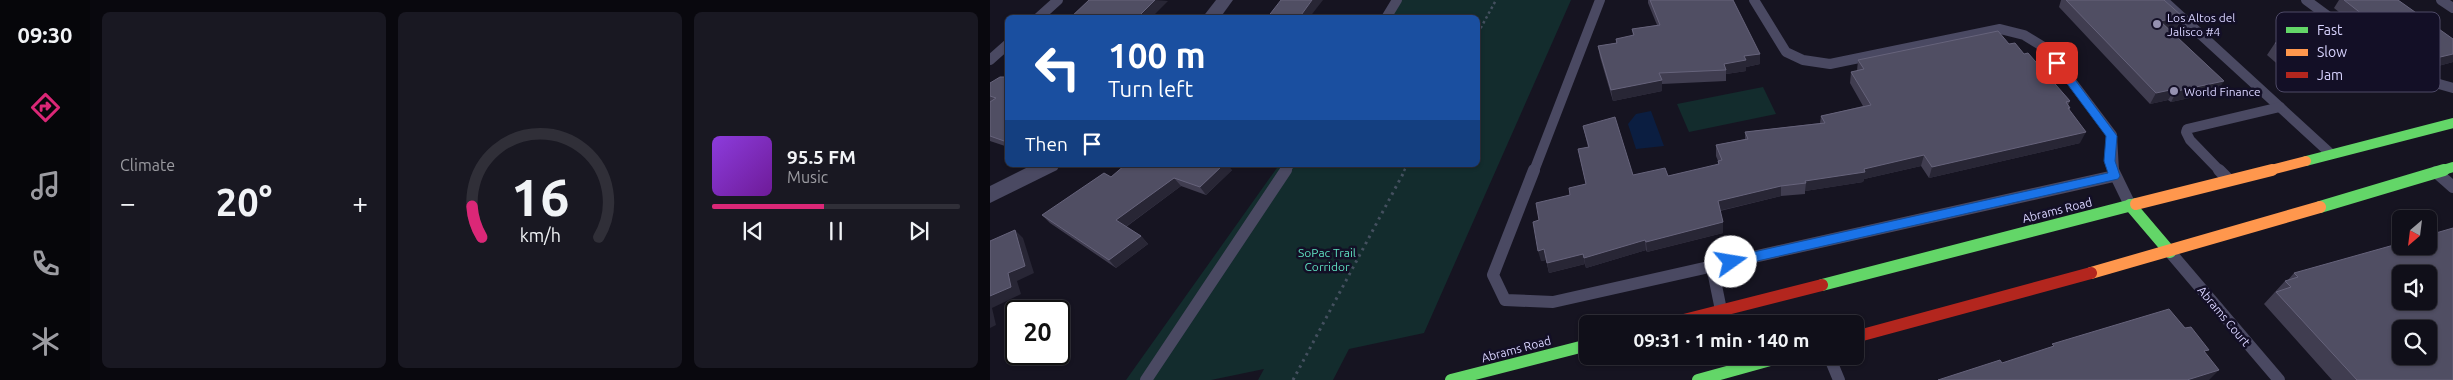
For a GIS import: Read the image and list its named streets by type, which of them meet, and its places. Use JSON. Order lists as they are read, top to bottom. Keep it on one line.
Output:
{"streets":{"main road":["Abrams Road"],"lane":["Abrams Court"]},"parks":["SoPac Trail Corridor"],"places":["Los Altos del Jalisco #4","World Finance"],"legend":["Fast","Slow","Jam"],"north":"bottom left","page":{"tabs":"09:30","tile":"Climate","turn":["100 m","Turn left"],"then":"Then","song":["95.5 FM","Music"],"heat":["−","20°","+"],"limit":"20","trip":"09:31 · 1 min · 140 m","gauge":["16","km/h"]}}
